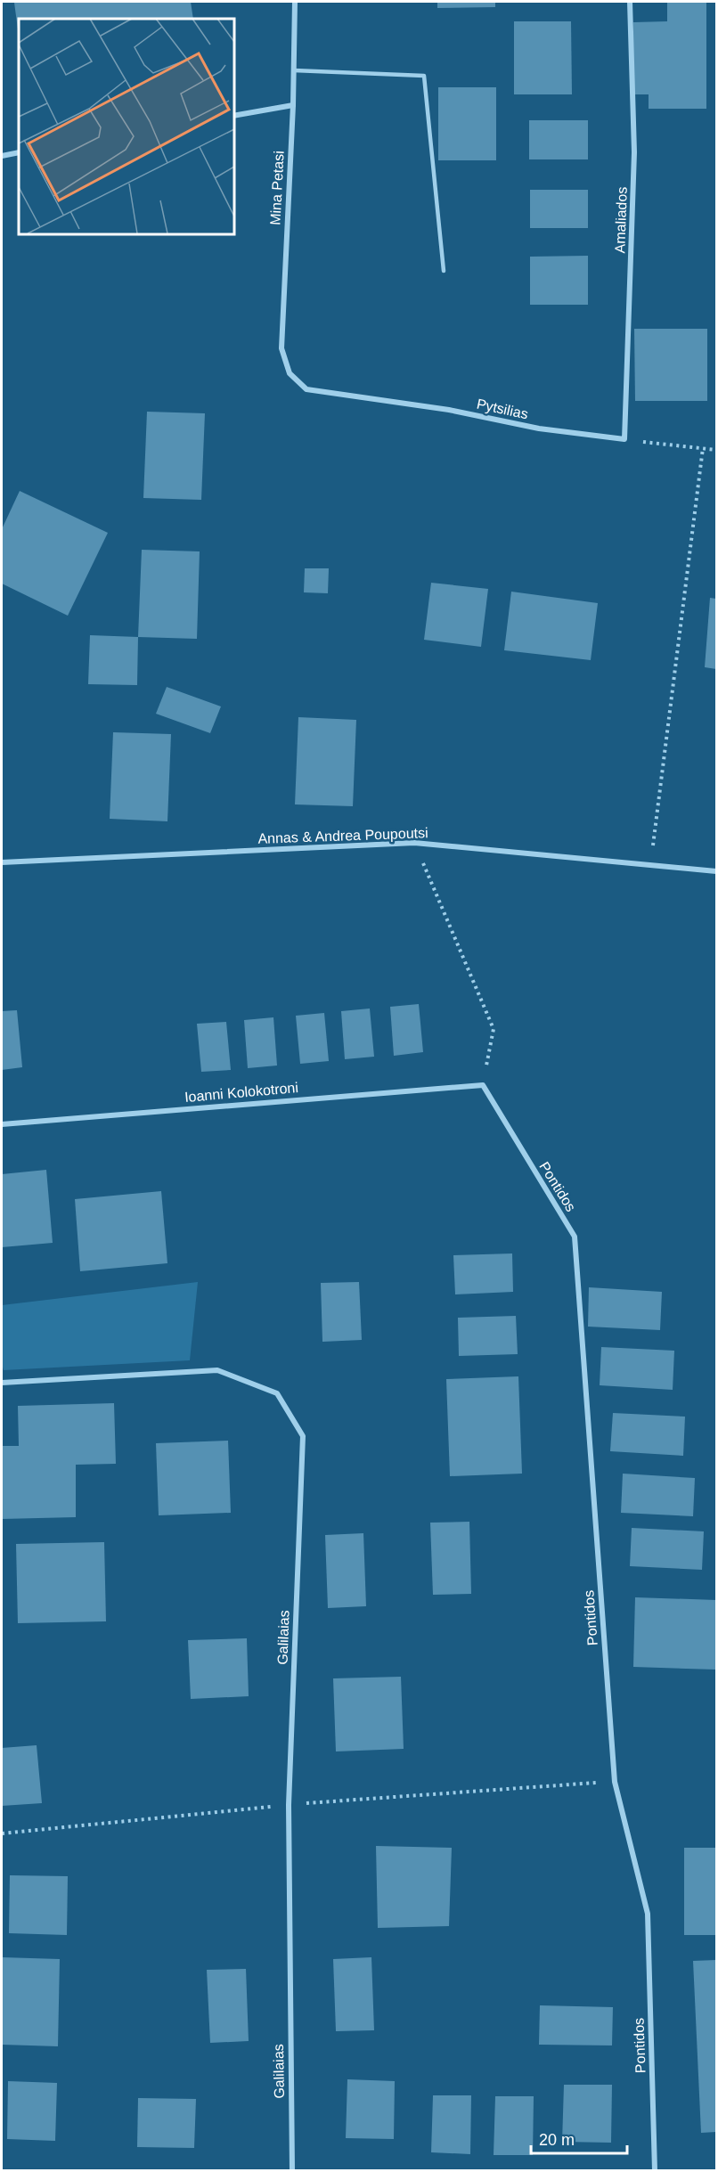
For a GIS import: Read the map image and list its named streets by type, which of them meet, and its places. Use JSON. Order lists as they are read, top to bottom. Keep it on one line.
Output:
{"streets":{"street":["Mina Petasi","Amaliados","Pytsilias","Annas & Andrea Poupoutsi","Ioanni Kolokotroni","Pontidos","Galilaias"]},"crossings":[["Mina Petasi","Pytsilias"],["Amaliados","Pytsilias"],["Ioanni Kolokotroni","Pontidos"]],"scale_bar":"20 m"}
